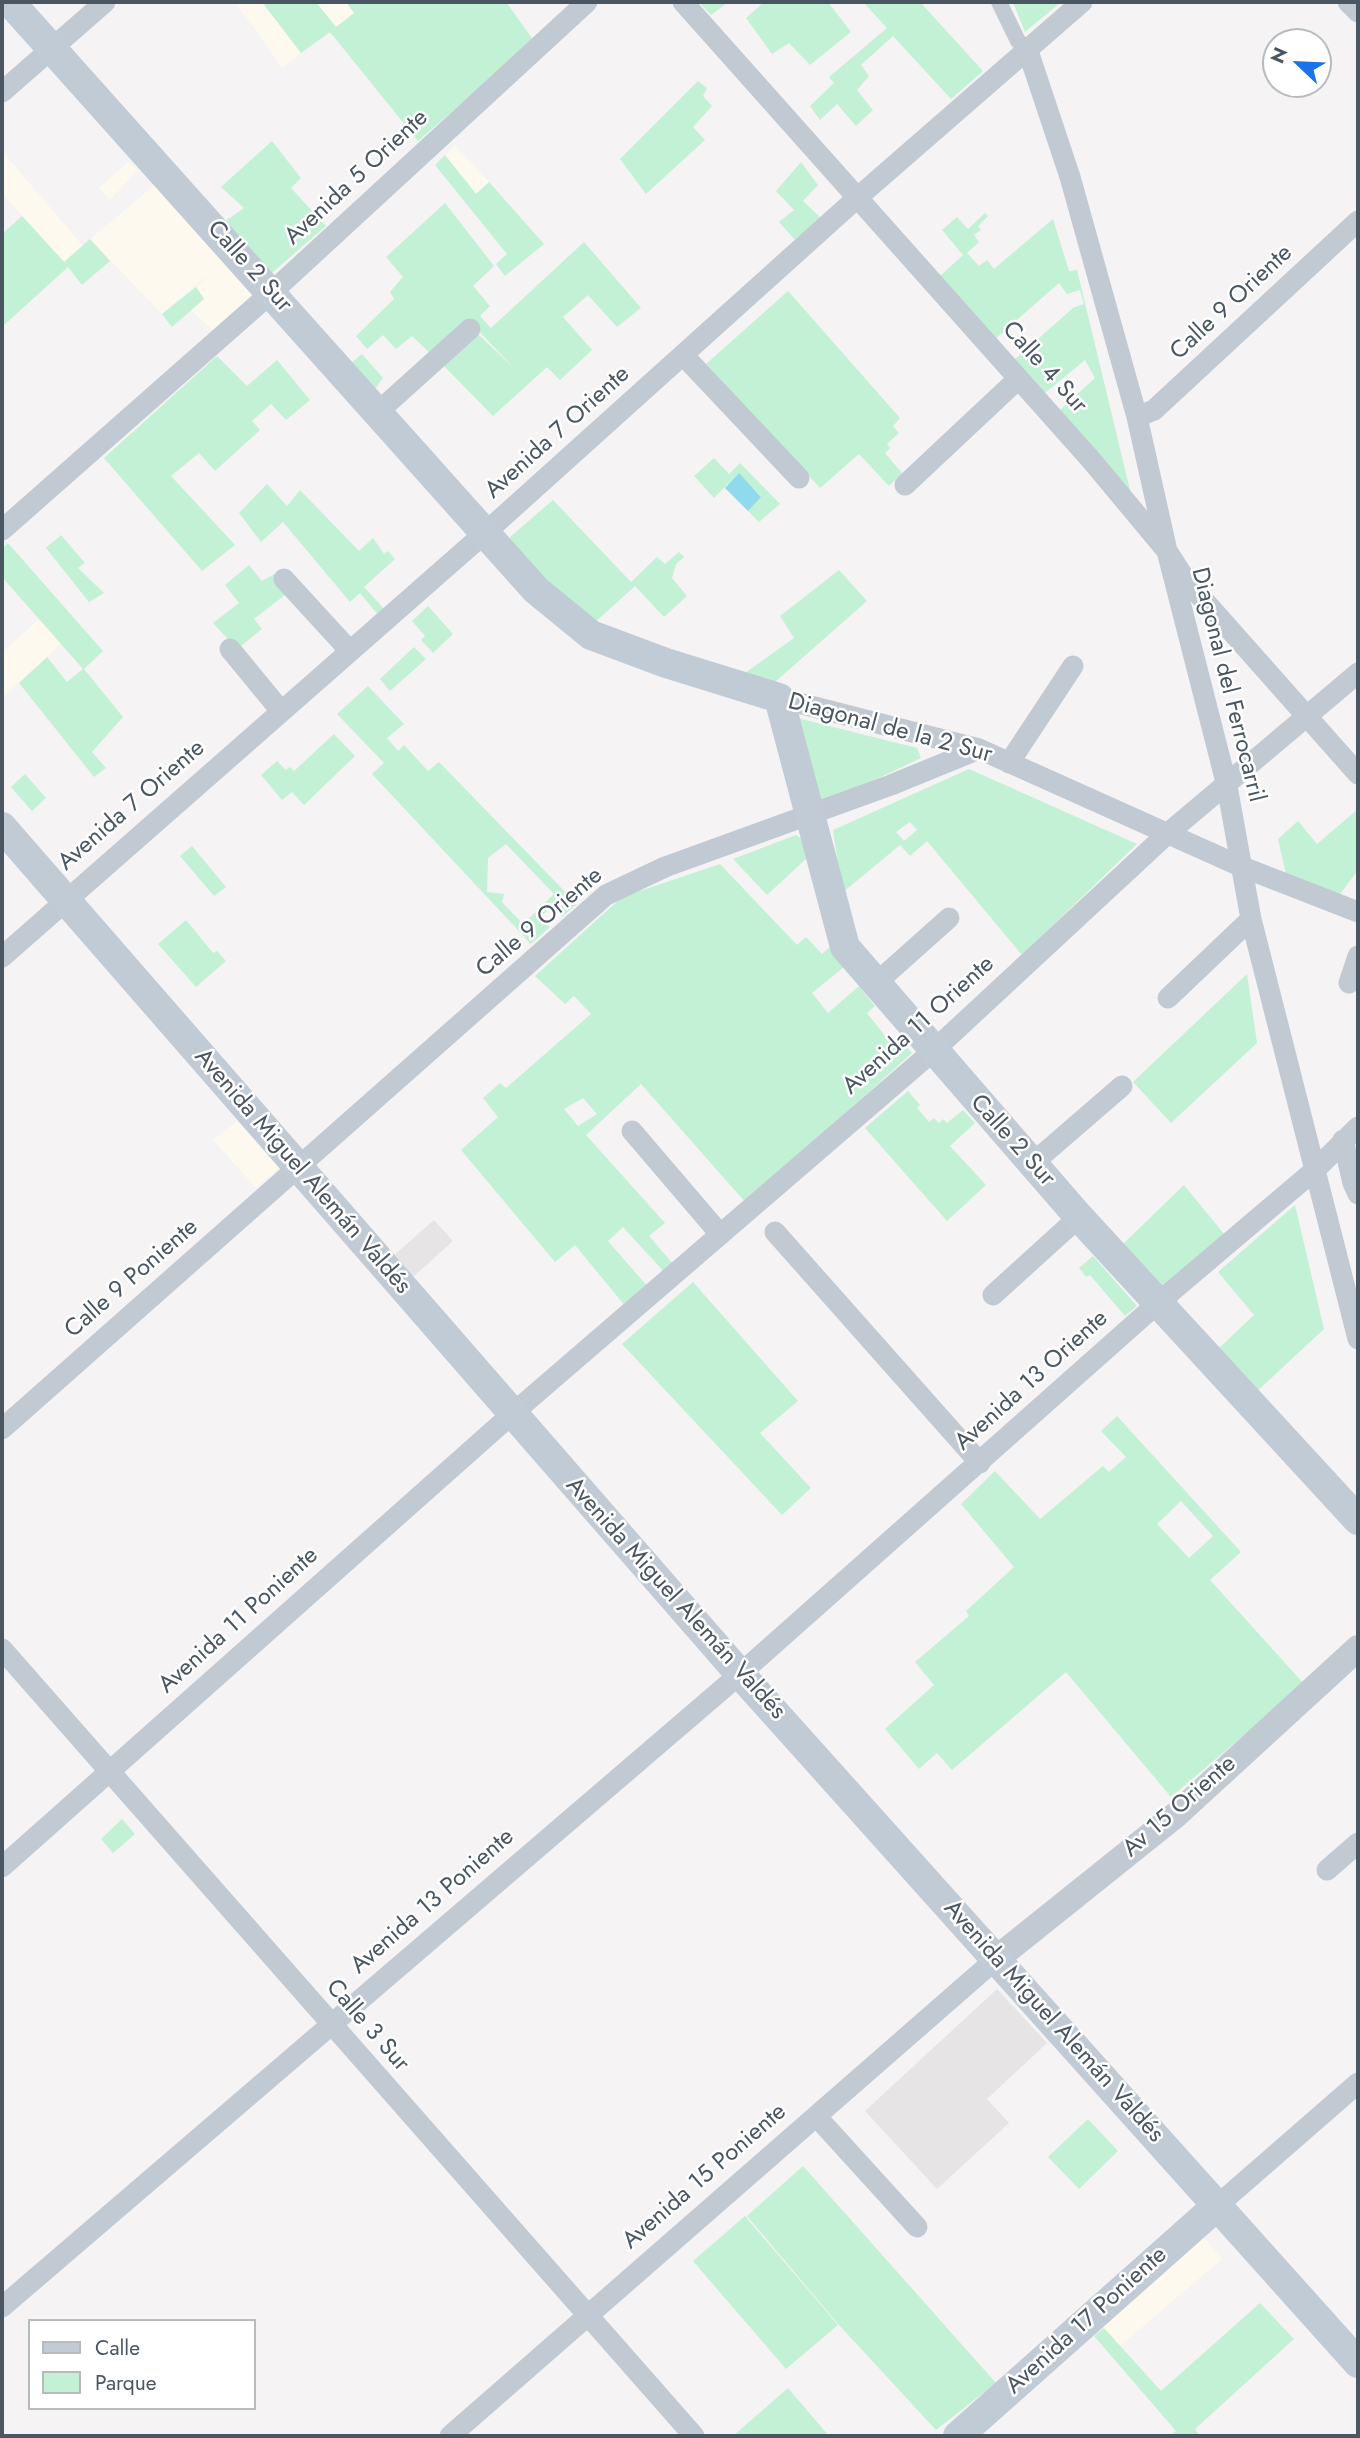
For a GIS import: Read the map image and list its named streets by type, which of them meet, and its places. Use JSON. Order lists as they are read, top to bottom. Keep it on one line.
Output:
{"streets":{"main road":["Calle 2 Sur","Diagonal de la 2 Sur","Avenida Miguel Alemán Valdés","Avenida 17 Poniente"],"street":["Avenida 5 Oriente","Calle 9 Oriente","Calle 4 Sur","Avenida 7 Oriente","Diagonal del Ferrocarril","Avenida 11 Oriente","Calle 9 Poniente","Avenida 13 Oriente","Avenida 11 Poniente","Av 15 Oriente","Avenida 13 Poniente","Calle 3 Sur","Avenida 15 Poniente"]},"crossings":[["Avenida 5 Oriente","Calle 2 Sur"],["Calle 2 Sur","Calle 9 Oriente"],["Calle 2 Sur","Avenida 7 Oriente"],["Calle 2 Sur","Diagonal de la 2 Sur"],["Calle 2 Sur","Avenida 11 Oriente"],["Calle 2 Sur","Avenida 13 Oriente"],["Calle 9 Oriente","Diagonal del Ferrocarril"],["Calle 9 Oriente","Diagonal de la 2 Sur"],["Calle 9 Oriente","Avenida Miguel Alemán Valdés"],["Calle 9 Oriente","Calle 9 Poniente"],["Calle 4 Sur","Avenida 7 Oriente"],["Calle 4 Sur","Diagonal del Ferrocarril"],["Calle 4 Sur","Avenida 11 Oriente"],["Avenida 7 Oriente","Diagonal del Ferrocarril"],["Avenida 7 Oriente","Diagonal de la 2 Sur"],["Avenida 7 Oriente","Avenida Miguel Alemán Valdés"],["Diagonal del Ferrocarril","Diagonal de la 2 Sur"],["Diagonal del Ferrocarril","Avenida 11 Oriente"],["Diagonal del Ferrocarril","Avenida 13 Oriente"],["Diagonal de la 2 Sur","Avenida 11 Oriente"],["Avenida 11 Oriente","Avenida Miguel Alemán Valdés"],["Avenida 11 Oriente","Avenida 11 Poniente"],["Avenida Miguel Alemán Valdés","Calle 9 Poniente"],["Avenida Miguel Alemán Valdés","Avenida 13 Oriente"],["Avenida Miguel Alemán Valdés","Avenida 11 Poniente"],["Avenida Miguel Alemán Valdés","Av 15 Oriente"],["Avenida Miguel Alemán Valdés","Avenida 13 Poniente"],["Avenida Miguel Alemán Valdés","Avenida 15 Poniente"],["Avenida Miguel Alemán Valdés","Avenida 17 Poniente"],["Avenida 13 Oriente","Avenida 13 Poniente"],["Avenida 11 Poniente","Calle 3 Sur"],["Av 15 Oriente","Avenida 15 Poniente"],["Avenida 13 Poniente","Calle 3 Sur"],["Calle 3 Sur","Avenida 15 Poniente"]],"legend":["Calle","Parque"],"north":"top left"}
